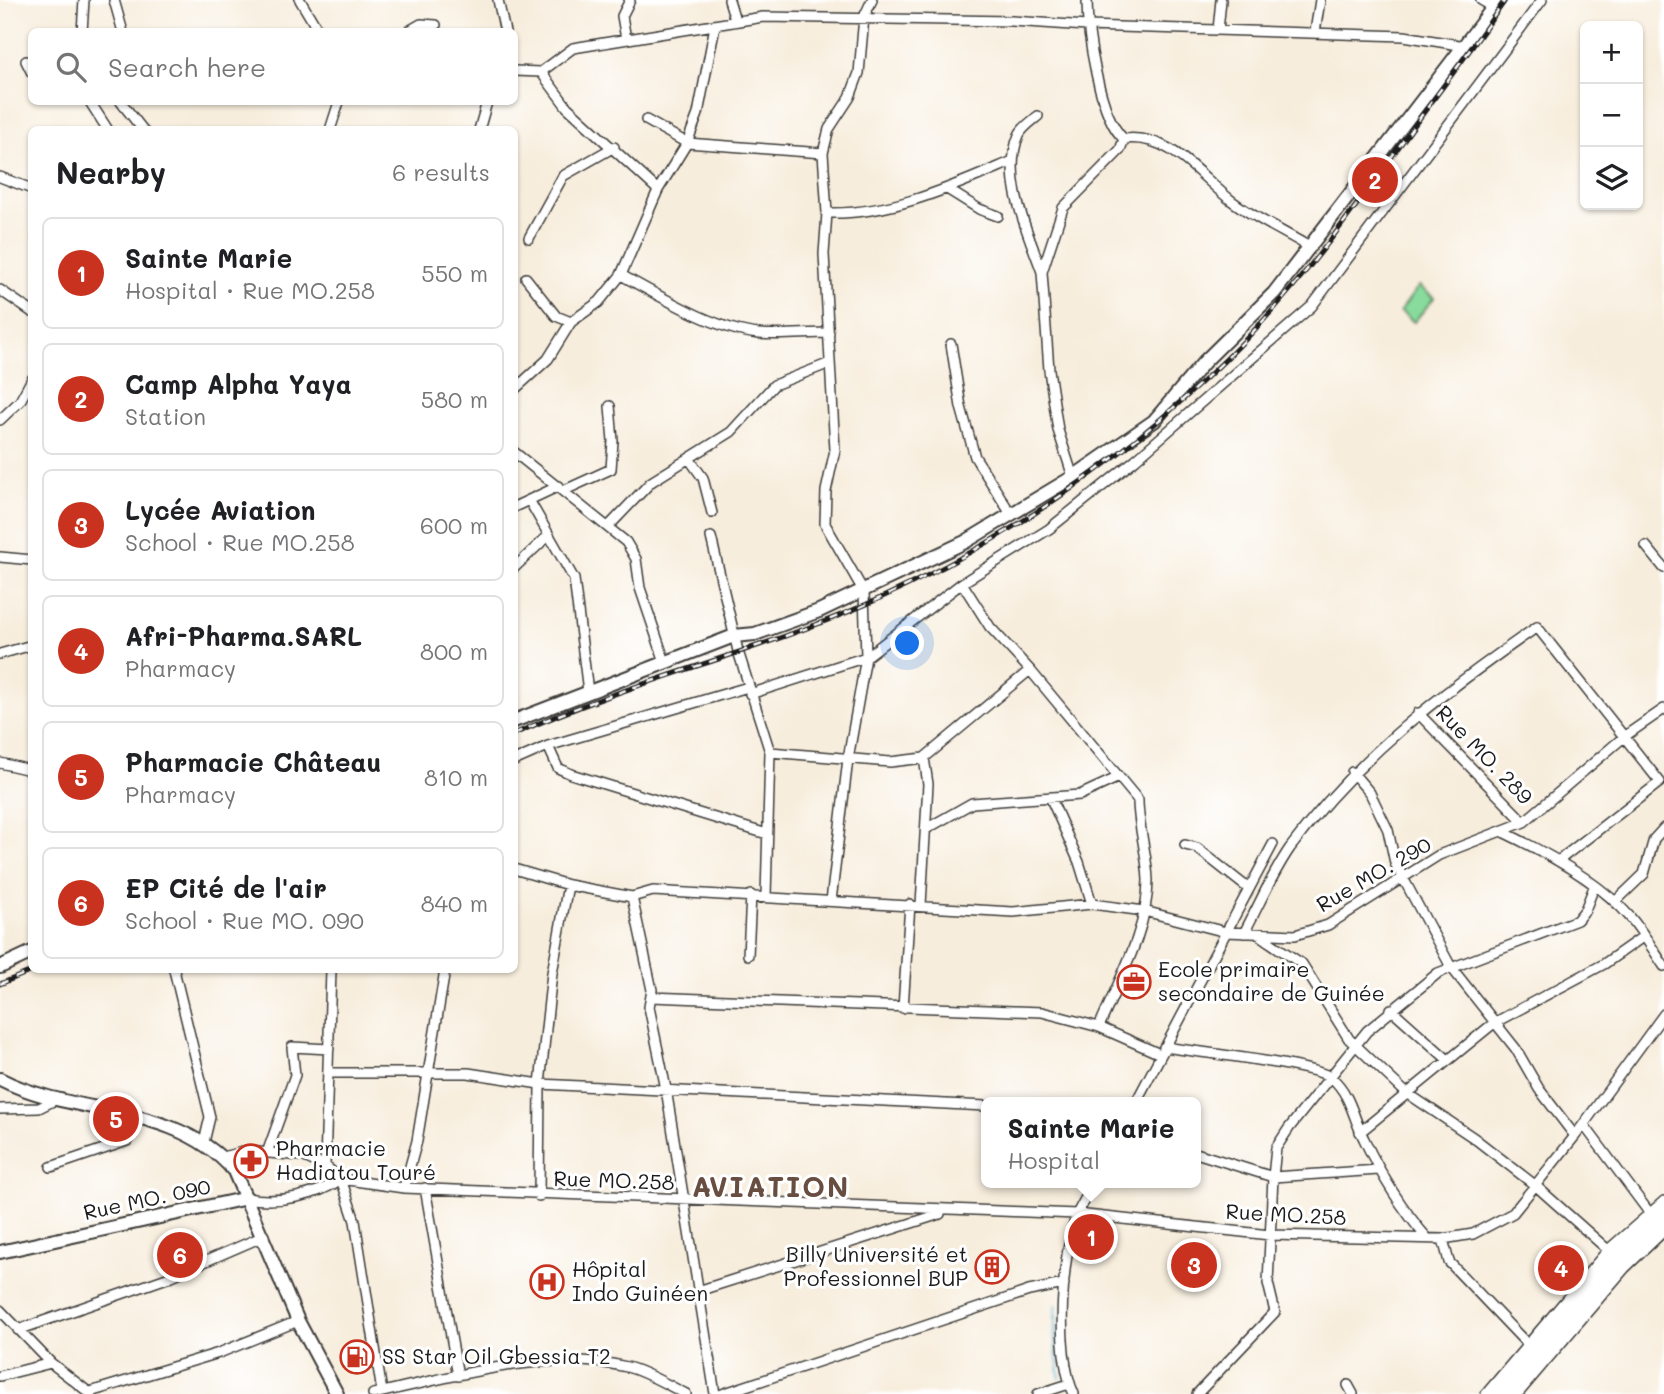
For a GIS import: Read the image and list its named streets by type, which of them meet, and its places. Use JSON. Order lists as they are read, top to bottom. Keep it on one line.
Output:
{"streets":{"street":["Rue MO. 289","Rue MO. 290","Rue MO.258","Rue MO. 090"]},"crossings":[["Rue MO. 289","Rue MO. 290"],["Rue MO.258","Rue MO. 090"]],"districts":["AVIATION"],"places":{"office":["Ecole primaire secondaire de Guinée"],"pharmacy":["Pharmacie Hadiatou Touré"],"building":["Billy Université et Professionnel BUP"],"hospital":["Hôpital Indo Guinéen"],"fuel station":["SS Star Oil Gbessia T2"]},"page":{"map_buttons":["+","−"],"search":"Search here","heading":["Nearby","6 results"],"pins":["2","5","1","6","3","4"],"list":[{"mark":"1","name":"Sainte Marie","note":"Hospital · Rue MO.258","value":"550 m"},{"mark":"2","name":"Camp Alpha Yaya","note":"Station","value":"580 m"},{"mark":"3","name":"Lycée Aviation","note":"School · Rue MO.258","value":"600 m"},{"mark":"4","name":"Afri-Pharma.SARL","note":"Pharmacy","value":"800 m"},{"mark":"5","name":"Pharmacie Château","note":"Pharmacy","value":"810 m"},{"mark":"6","name":"EP Cité de l'air","note":"School · Rue MO. 090","value":"840 m"}],"popup":["Sainte Marie","Hospital"]}}
